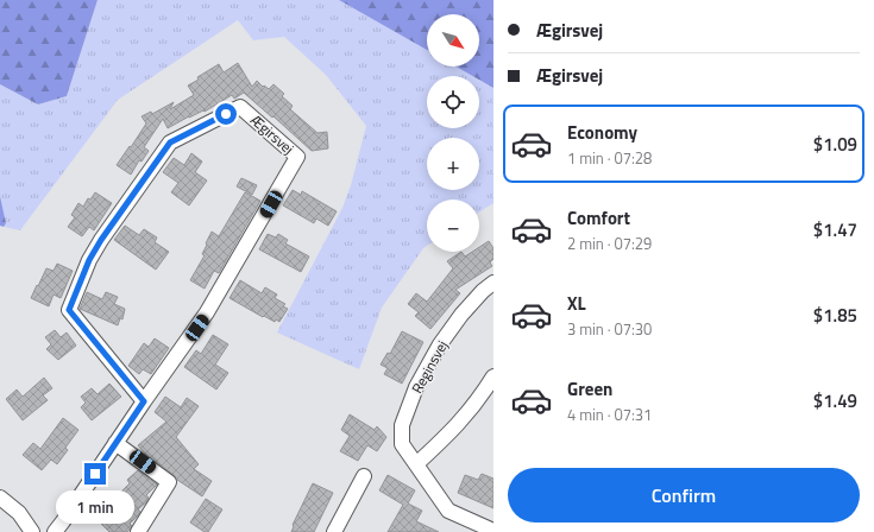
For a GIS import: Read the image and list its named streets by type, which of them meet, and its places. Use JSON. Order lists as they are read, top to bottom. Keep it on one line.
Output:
{"streets":{"street":["Ægirsvej","Reginsvej"]},"north":"bottom right","page":{"banner":["Ægirsvej","Ægirsvej"],"map_buttons":["+","−"],"list":[{"name":"Economy","note":"1 min · 07:28","value":"$1.09"},{"name":"Comfort","note":"2 min · 07:29","value":"$1.47"},{"name":"XL","note":"3 min · 07:30","value":"$1.85"},{"name":"Green","note":"4 min · 07:31","value":"$1.49"}],"buttons":"Confirm","bubble":"1 min"}}
